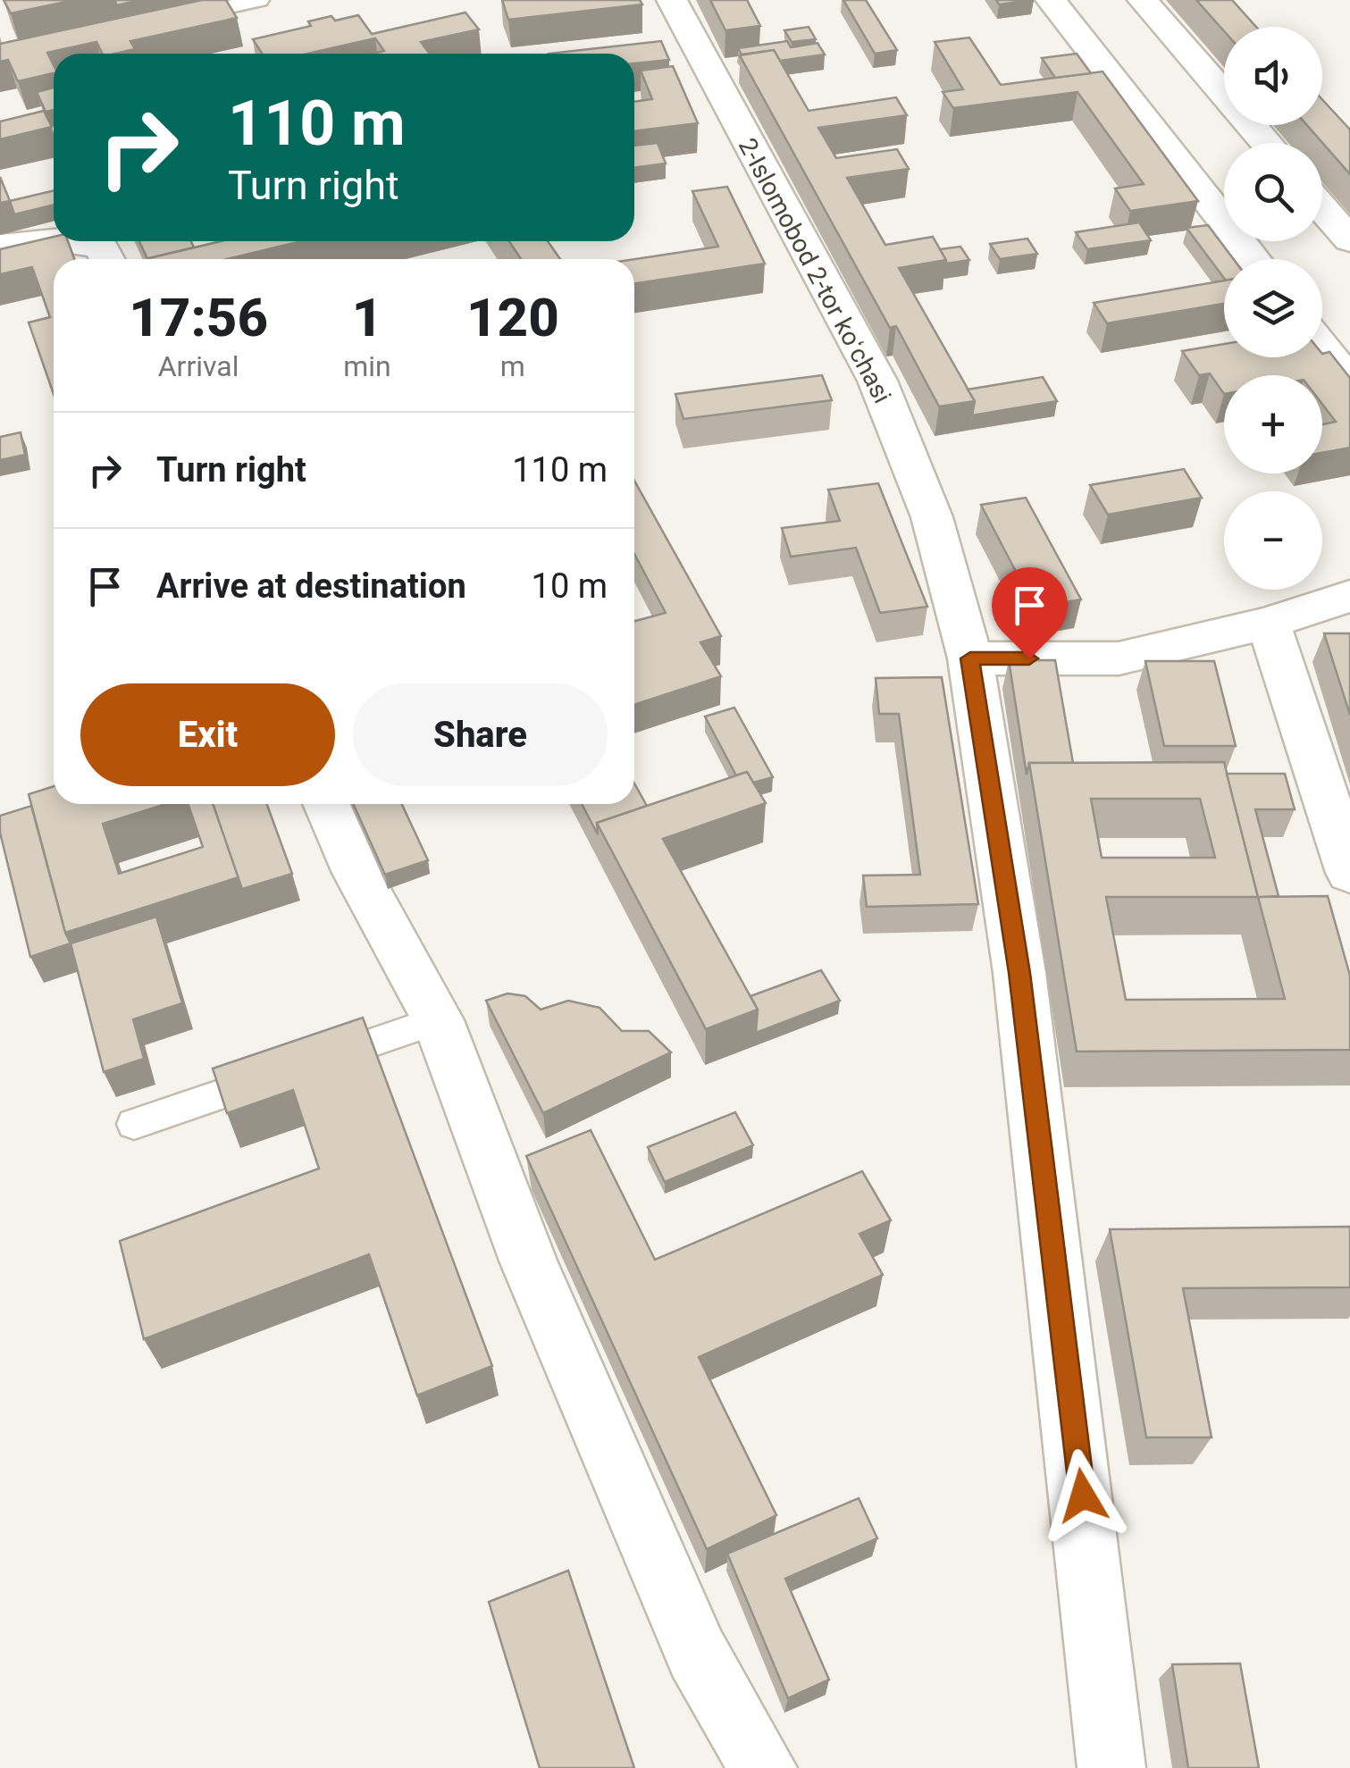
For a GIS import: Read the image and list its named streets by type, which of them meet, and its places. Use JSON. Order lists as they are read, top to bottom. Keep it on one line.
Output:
{"streets":{"street":["2-Islomobod 2-tor koʻchasi"]},"page":{"map_buttons":["+","−"],"turn":["110 m","Turn right"],"eta":["17:56","Arrival","1","min","120","m"],"list":[{"name":"Turn right","value":"110 m"},{"name":"Arrive at destination","value":"10 m"}],"buttons":["Exit","Share"]}}
